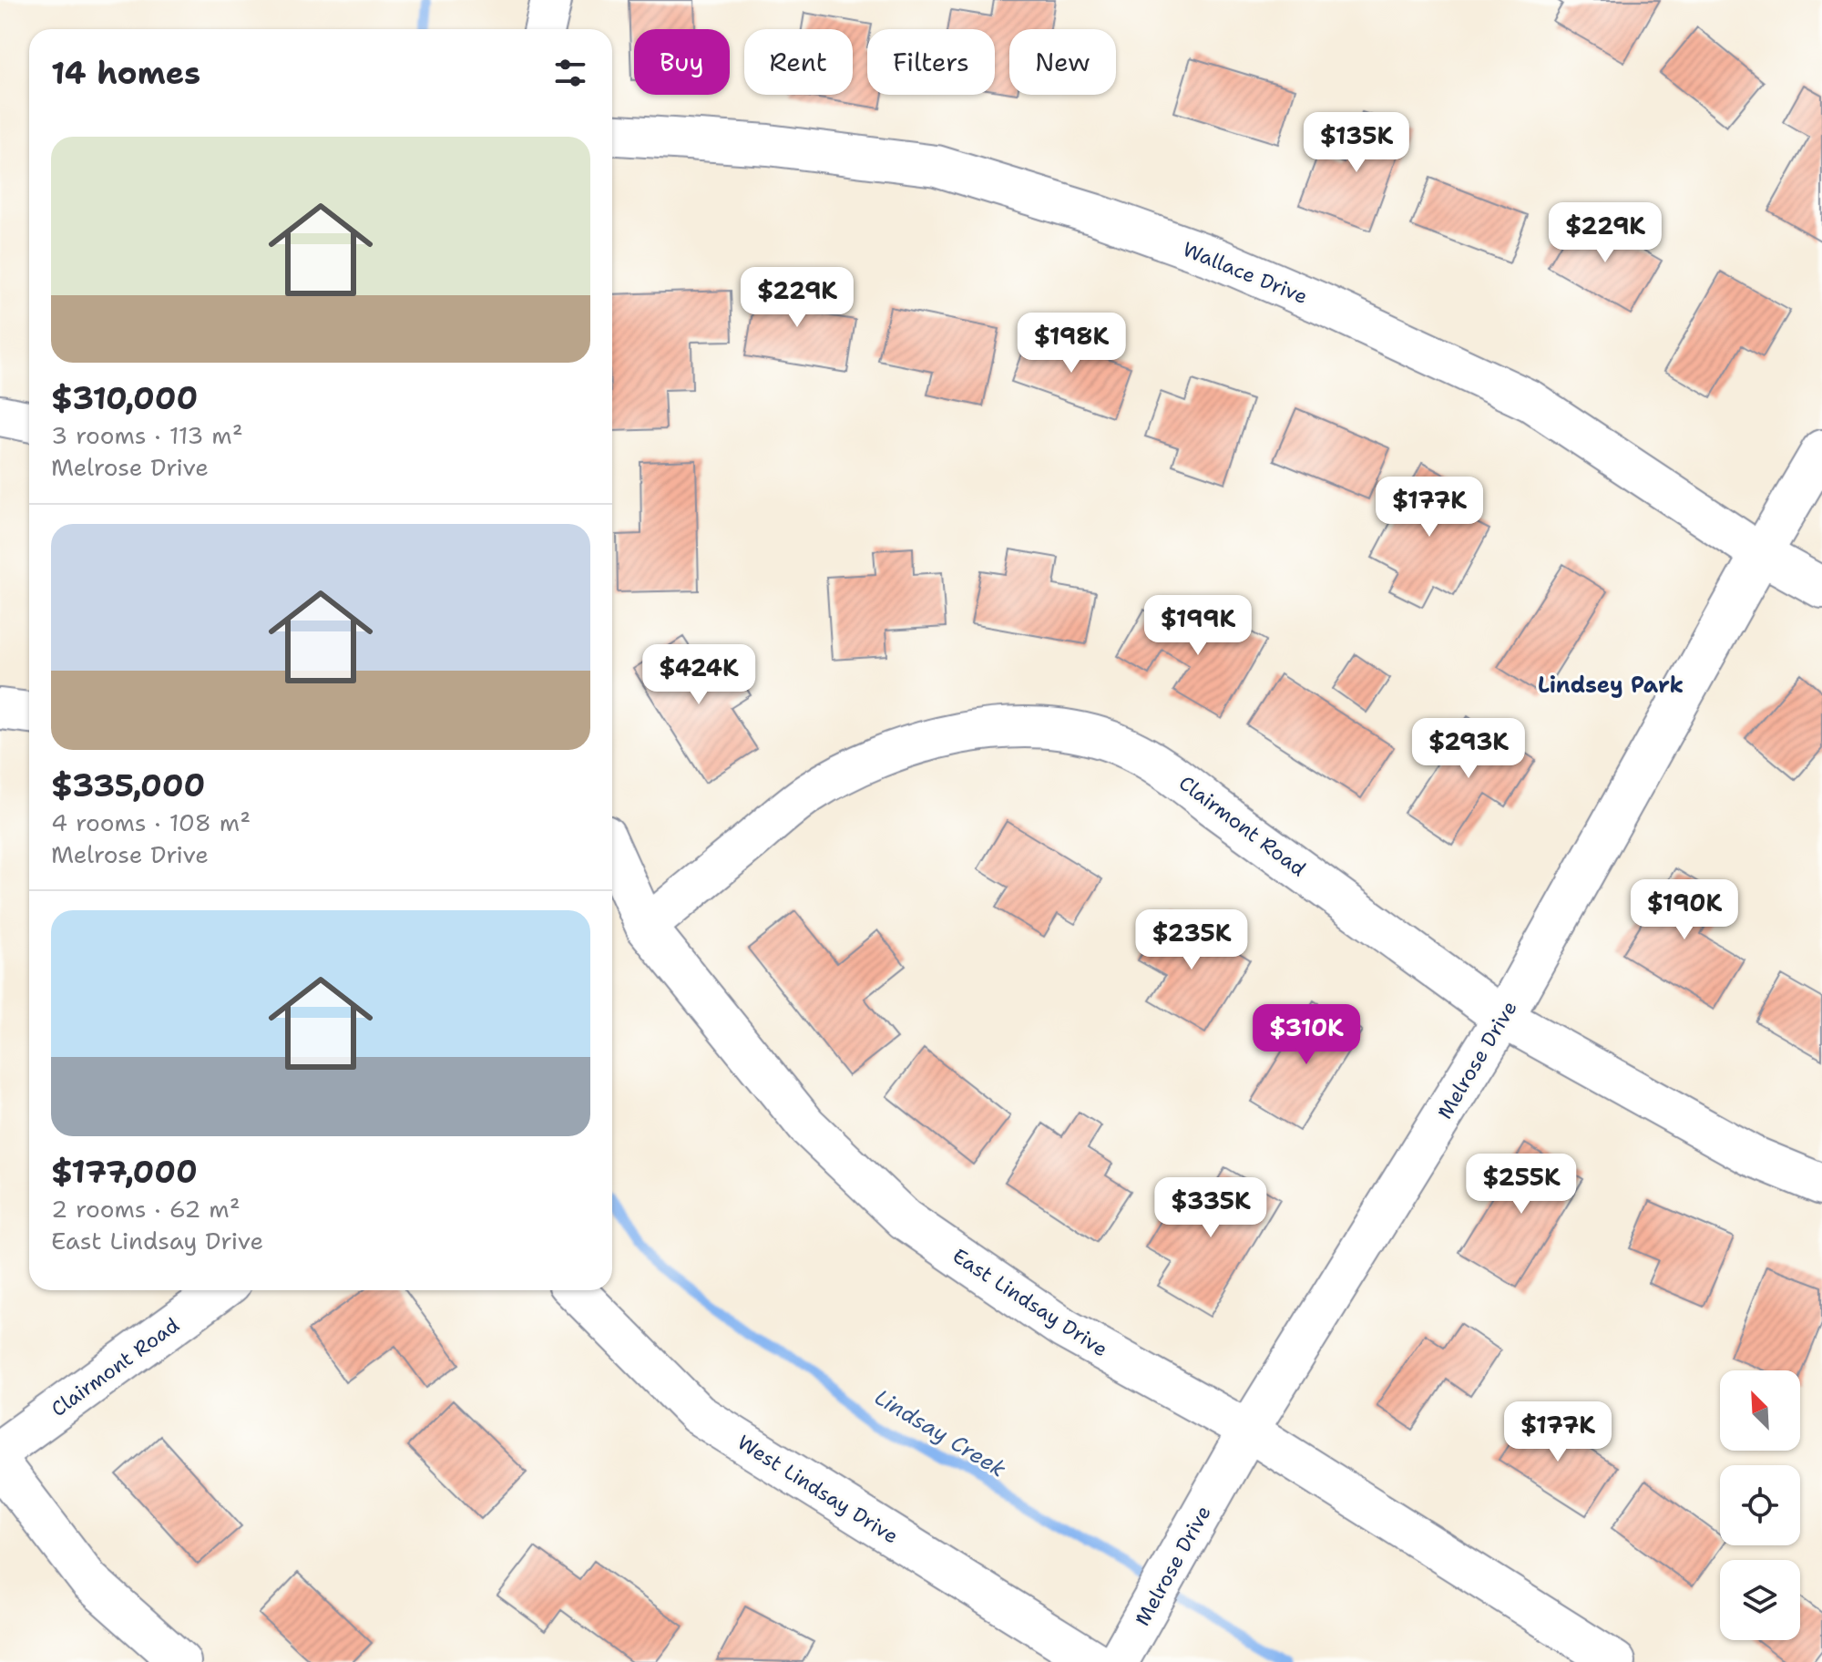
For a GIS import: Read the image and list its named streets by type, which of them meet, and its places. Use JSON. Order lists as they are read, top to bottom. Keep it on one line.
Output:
{"streets":{"street":["Wallace Drive","Clairmont Road","Melrose Drive","East Lindsay Drive","West Lindsay Drive"]},"crossings":[["Wallace Drive","Melrose Drive"],["Clairmont Road","Melrose Drive"],["Clairmont Road","East Lindsay Drive"],["Melrose Drive","East Lindsay Drive"]],"districts":["Lindsey Park"],"water":["Lindsay Creek"],"north":"top left","page":{"chip":["Buy","Rent","Filters","New"],"heading":"14 homes","price":["$135K","$229K","$229K","$198K","$177K","$199K","$424K","$293K","$190K","$235K","$310K","$255K","$335K","$177K"],"list":[{"name":"$310,000","note":"3 rooms · 113 m² · Melrose Drive"},{"name":"$335,000","note":"4 rooms · 108 m² · Melrose Drive"},{"name":"$177,000","note":"2 rooms · 62 m² · East Lindsay Drive"}]}}
